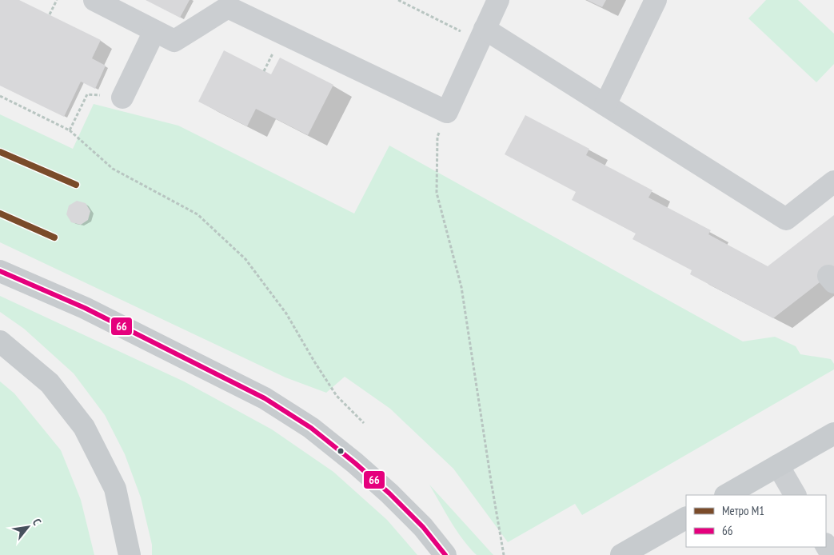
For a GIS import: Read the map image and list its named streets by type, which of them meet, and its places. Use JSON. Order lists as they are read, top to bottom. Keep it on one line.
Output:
{"lines":["metro line M1","transit line 66"],"legend":["Метро M1","66"],"north":"top right"}
